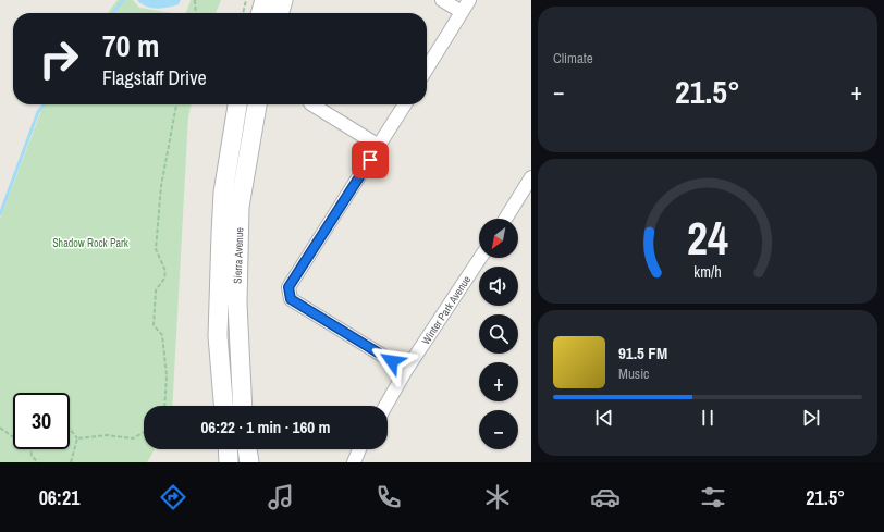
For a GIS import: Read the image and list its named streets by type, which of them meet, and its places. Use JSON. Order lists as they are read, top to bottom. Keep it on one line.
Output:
{"streets":{"main road":["Sierra Avenue"],"street":["Winter Park Avenue"]},"parks":["Shadow Rock Park"],"north":"bottom left","page":{"tile":"Climate","turn":["70 m","Flagstaff Drive"],"heat":["−","21.5°","+"],"map_buttons":["+","−"],"song":["91.5 FM","Music"],"limit":"30","trip":"06:22 · 1 min · 160 m","tabs":["06:21","21.5°"],"gauge":["24","km/h"]}}
